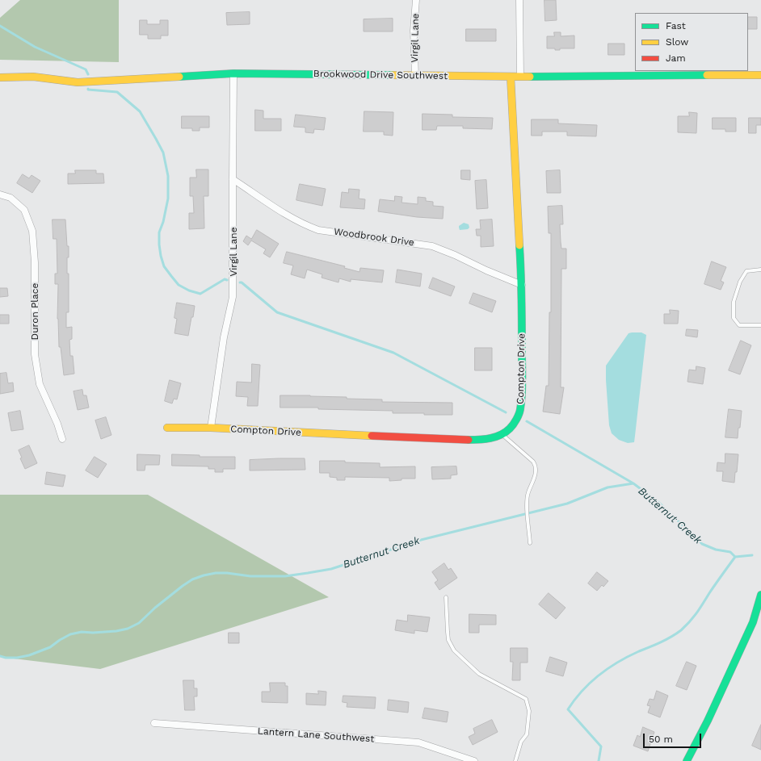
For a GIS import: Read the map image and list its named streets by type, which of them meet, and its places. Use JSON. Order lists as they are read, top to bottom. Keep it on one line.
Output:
{"streets":{"street":["Virgil Lane","Brookwood Drive Southwest","Woodbrook Drive","Duron Place","Compton Drive","Lantern Lane Southwest"]},"crossings":[["Virgil Lane","Brookwood Drive Southwest"],["Virgil Lane","Woodbrook Drive"],["Virgil Lane","Compton Drive"],["Brookwood Drive Southwest","Compton Drive"],["Woodbrook Drive","Compton Drive"]],"water":["Butternut Creek"],"legend":["Fast","Slow","Jam"],"scale_bar":"50 m"}
